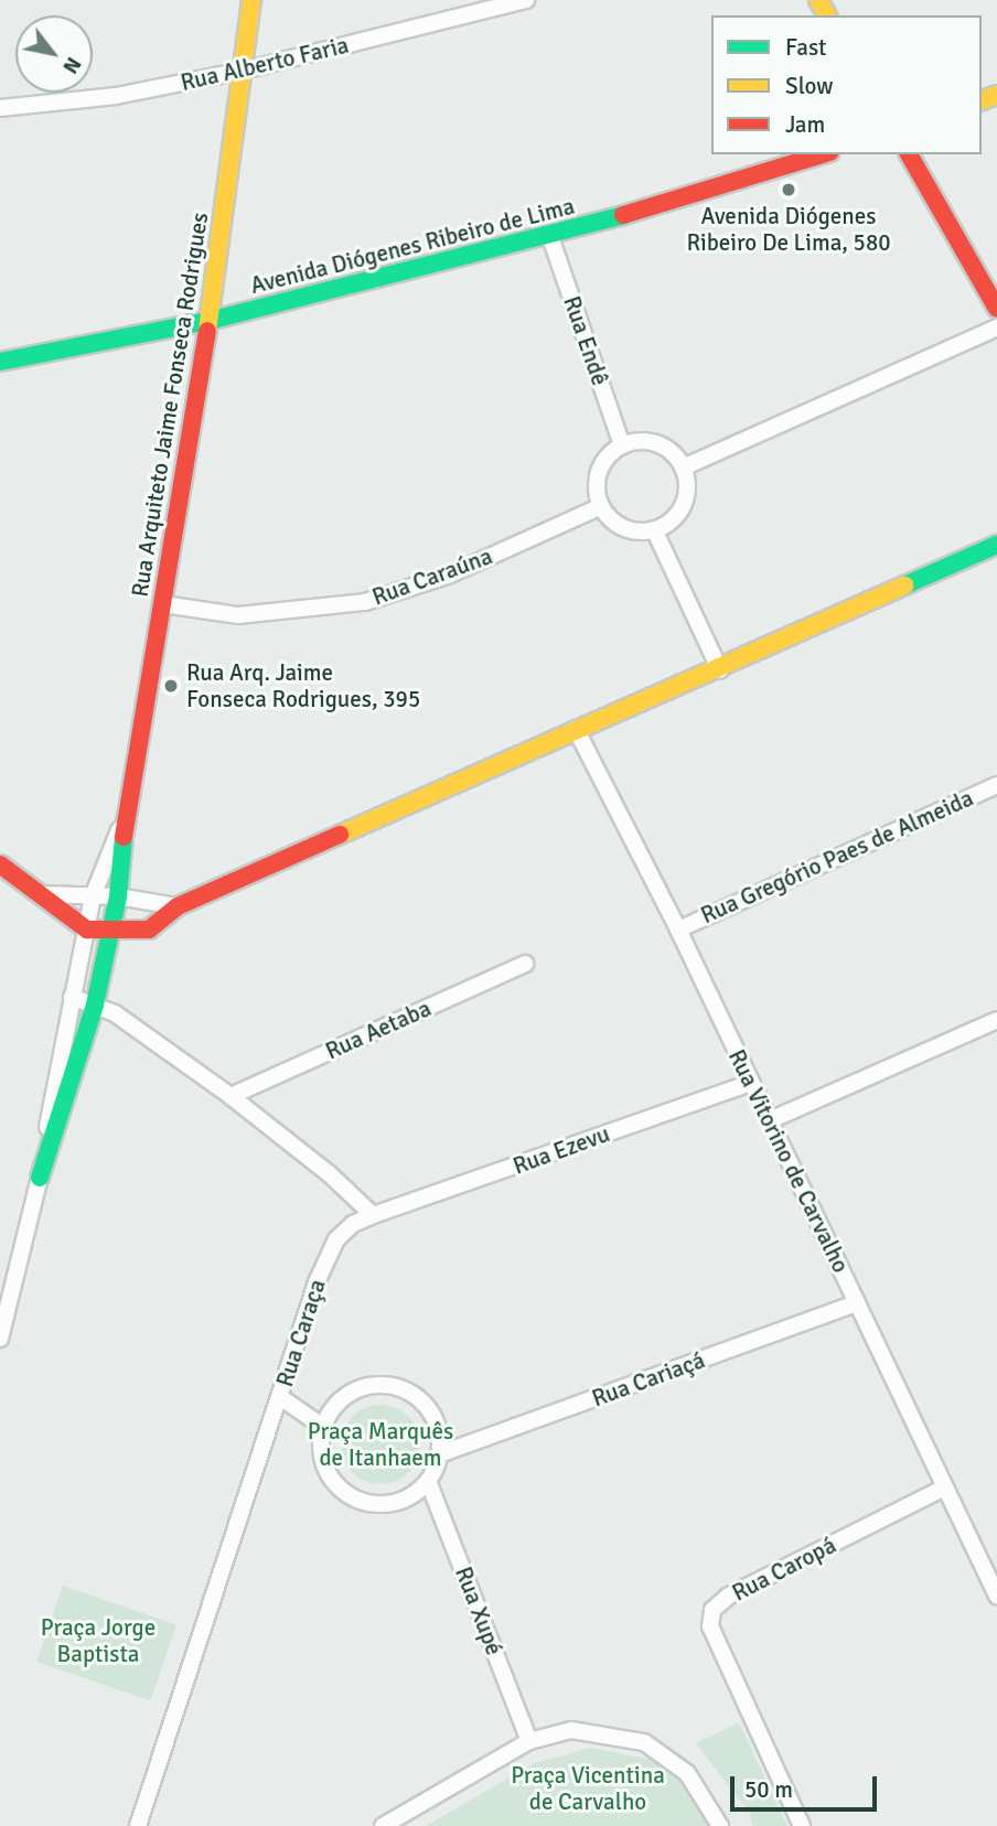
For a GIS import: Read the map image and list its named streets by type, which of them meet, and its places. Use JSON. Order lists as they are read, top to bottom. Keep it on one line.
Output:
{"streets":{"street":["Rua Alberto Faria","Avenida Diógenes Ribeiro de Lima","Rua Endê","Rua Arquiteto Jaime Fonseca Rodrigues","Rua Caraúna","Rua Gregório Paes de Almeida","Rua Aetaba","Rua Ezevu","Rua Vitorino de Carvalho","Rua Caraça","Rua Cariaçá","Rua Caropá","Rua Xupé"]},"crossings":[["Rua Alberto Faria","Rua Arquiteto Jaime Fonseca Rodrigues"],["Avenida Diógenes Ribeiro de Lima","Rua Endê"],["Avenida Diógenes Ribeiro de Lima","Rua Arquiteto Jaime Fonseca Rodrigues"],["Rua Endê","Rua Caraúna"],["Rua Arquiteto Jaime Fonseca Rodrigues","Rua Caraúna"],["Rua Gregório Paes de Almeida","Rua Vitorino de Carvalho"],["Rua Ezevu","Rua Vitorino de Carvalho"],["Rua Ezevu","Rua Caraça"],["Rua Vitorino de Carvalho","Rua Cariaçá"],["Rua Vitorino de Carvalho","Rua Caropá"],["Rua Cariaçá","Rua Xupé"]],"parks":["Praça Marquês de Itanhaem","Praça Jorge Baptista","Praça Vicentina de Carvalho"],"places":["Avenida Diógenes Ribeiro De Lima, 580","Rua Arq. Jaime Fonseca Rodrigues, 395"],"legend":["Fast","Slow","Jam"],"scale_bar":"50 m","north":"bottom right"}
